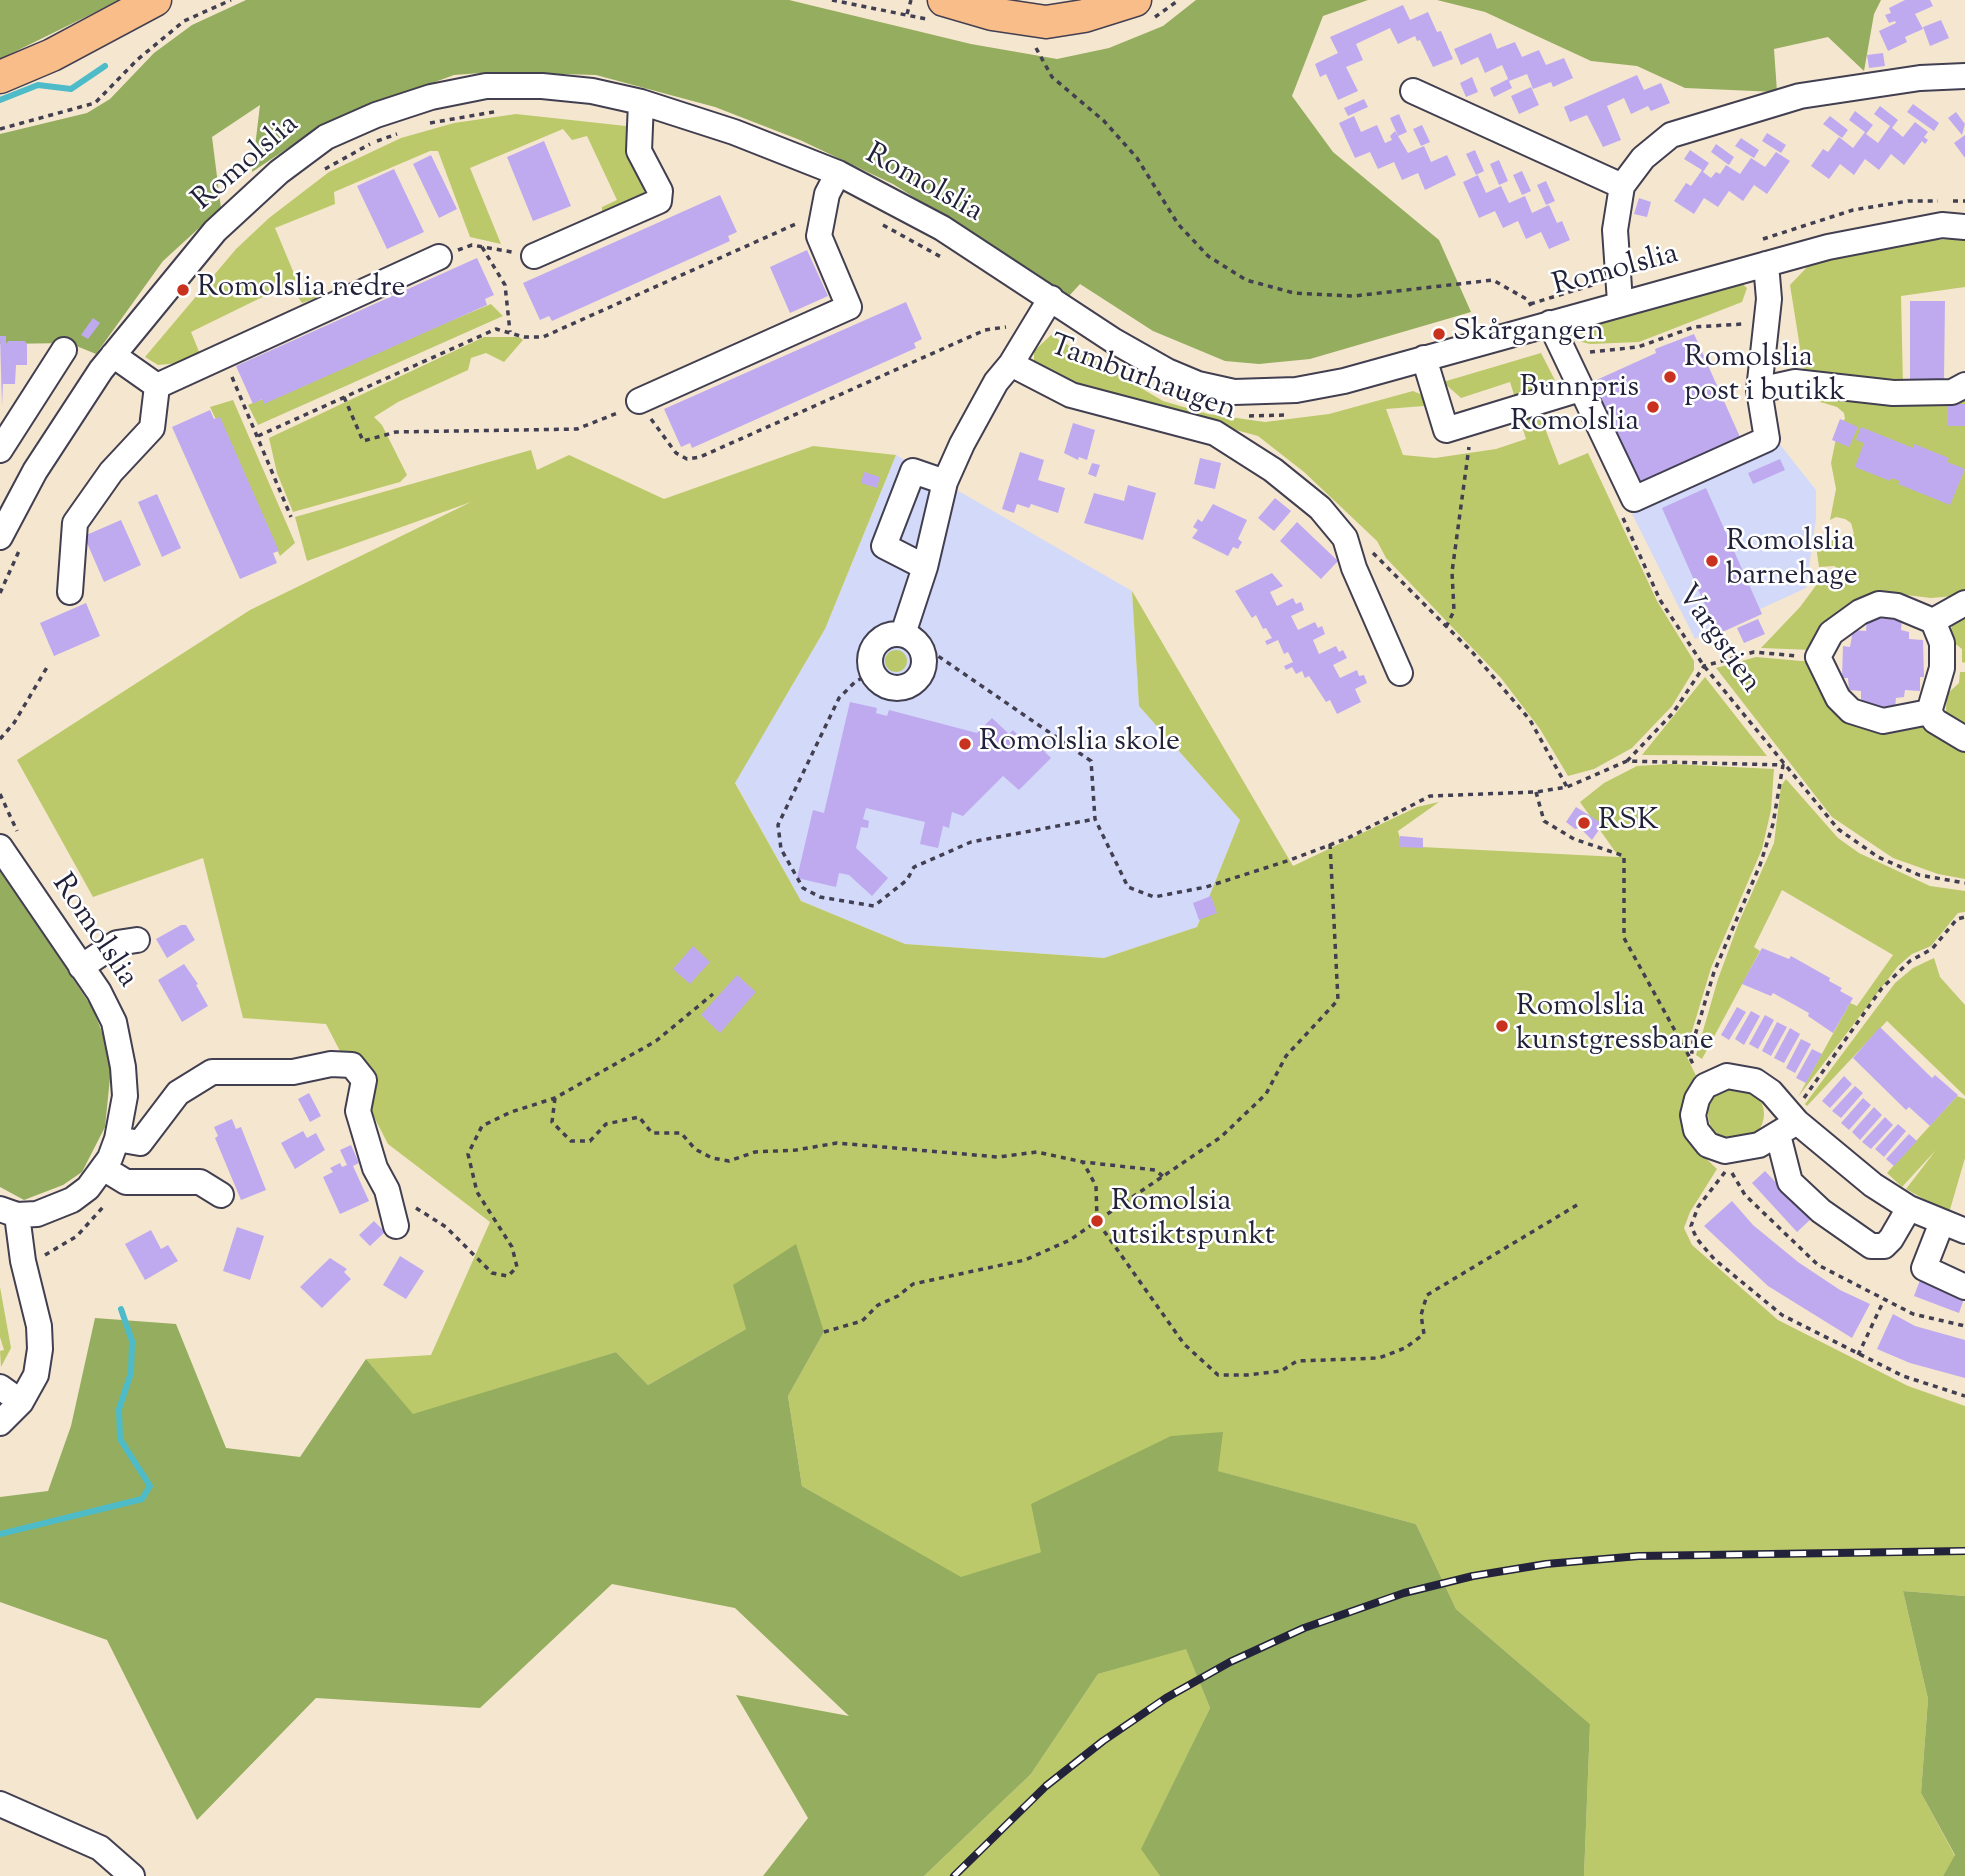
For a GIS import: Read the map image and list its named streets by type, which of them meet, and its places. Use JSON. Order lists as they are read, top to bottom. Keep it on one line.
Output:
{"streets":{"street":["Romolslia","Tamburhaugen"],"path":["Vargstien"]},"crossings":[["Romolslia","Tamburhaugen"]],"places":["Romolslia nedre","Skårgangen","Romolslia post i butikk","Bunnpris Romolslia","Romolslia barnehage","Romolslia skole","RSK","Romolslia kunstgressbane","Romolsia utsiktspunkt"]}
